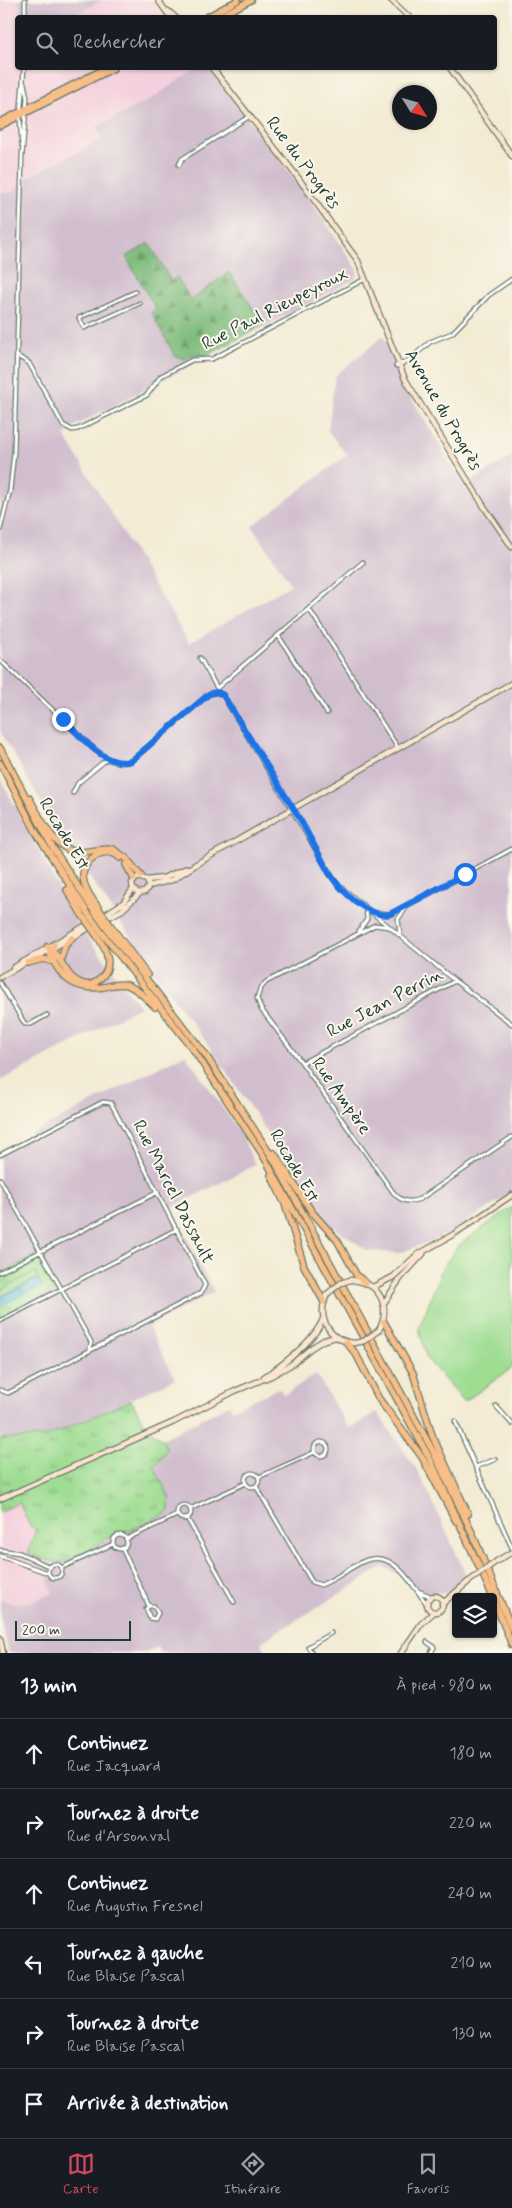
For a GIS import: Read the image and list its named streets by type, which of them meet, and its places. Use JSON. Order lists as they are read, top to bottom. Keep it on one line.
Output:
{"streets":{"highway":["Rocade Est"],"street":["Rue du Progrès","Rue Paul Rieupeyroux","Avenue du Progrès","Rue Jean Perrin","Rue Ampère","Rue Marcel Dassault"]},"crossings":[["Rue du Progrès","Rue Paul Rieupeyroux"],["Rue du Progrès","Avenue du Progrès"],["Rue Paul Rieupeyroux","Avenue du Progrès"],["Rue Jean Perrin","Rue Ampère"]],"scale_bar":"200 m","north":"bottom right","page":{"search":"Rechercher","scale":"200 m","heading":["13 min","À pied · 980 m"],"list":[["Continuez","Rue Jacquard","180 m"],["Tournez à droite","Rue d'Arsonval","220 m"],["Continuez","Rue Augustin Fresnel","240 m"],["Tournez à gauche","Rue Blaise Pascal","210 m"],["Tournez à droite","Rue Blaise Pascal","130 m"],"Arrivée à destination"],"nav":["Carte","Itinéraire","Favoris"]}}
